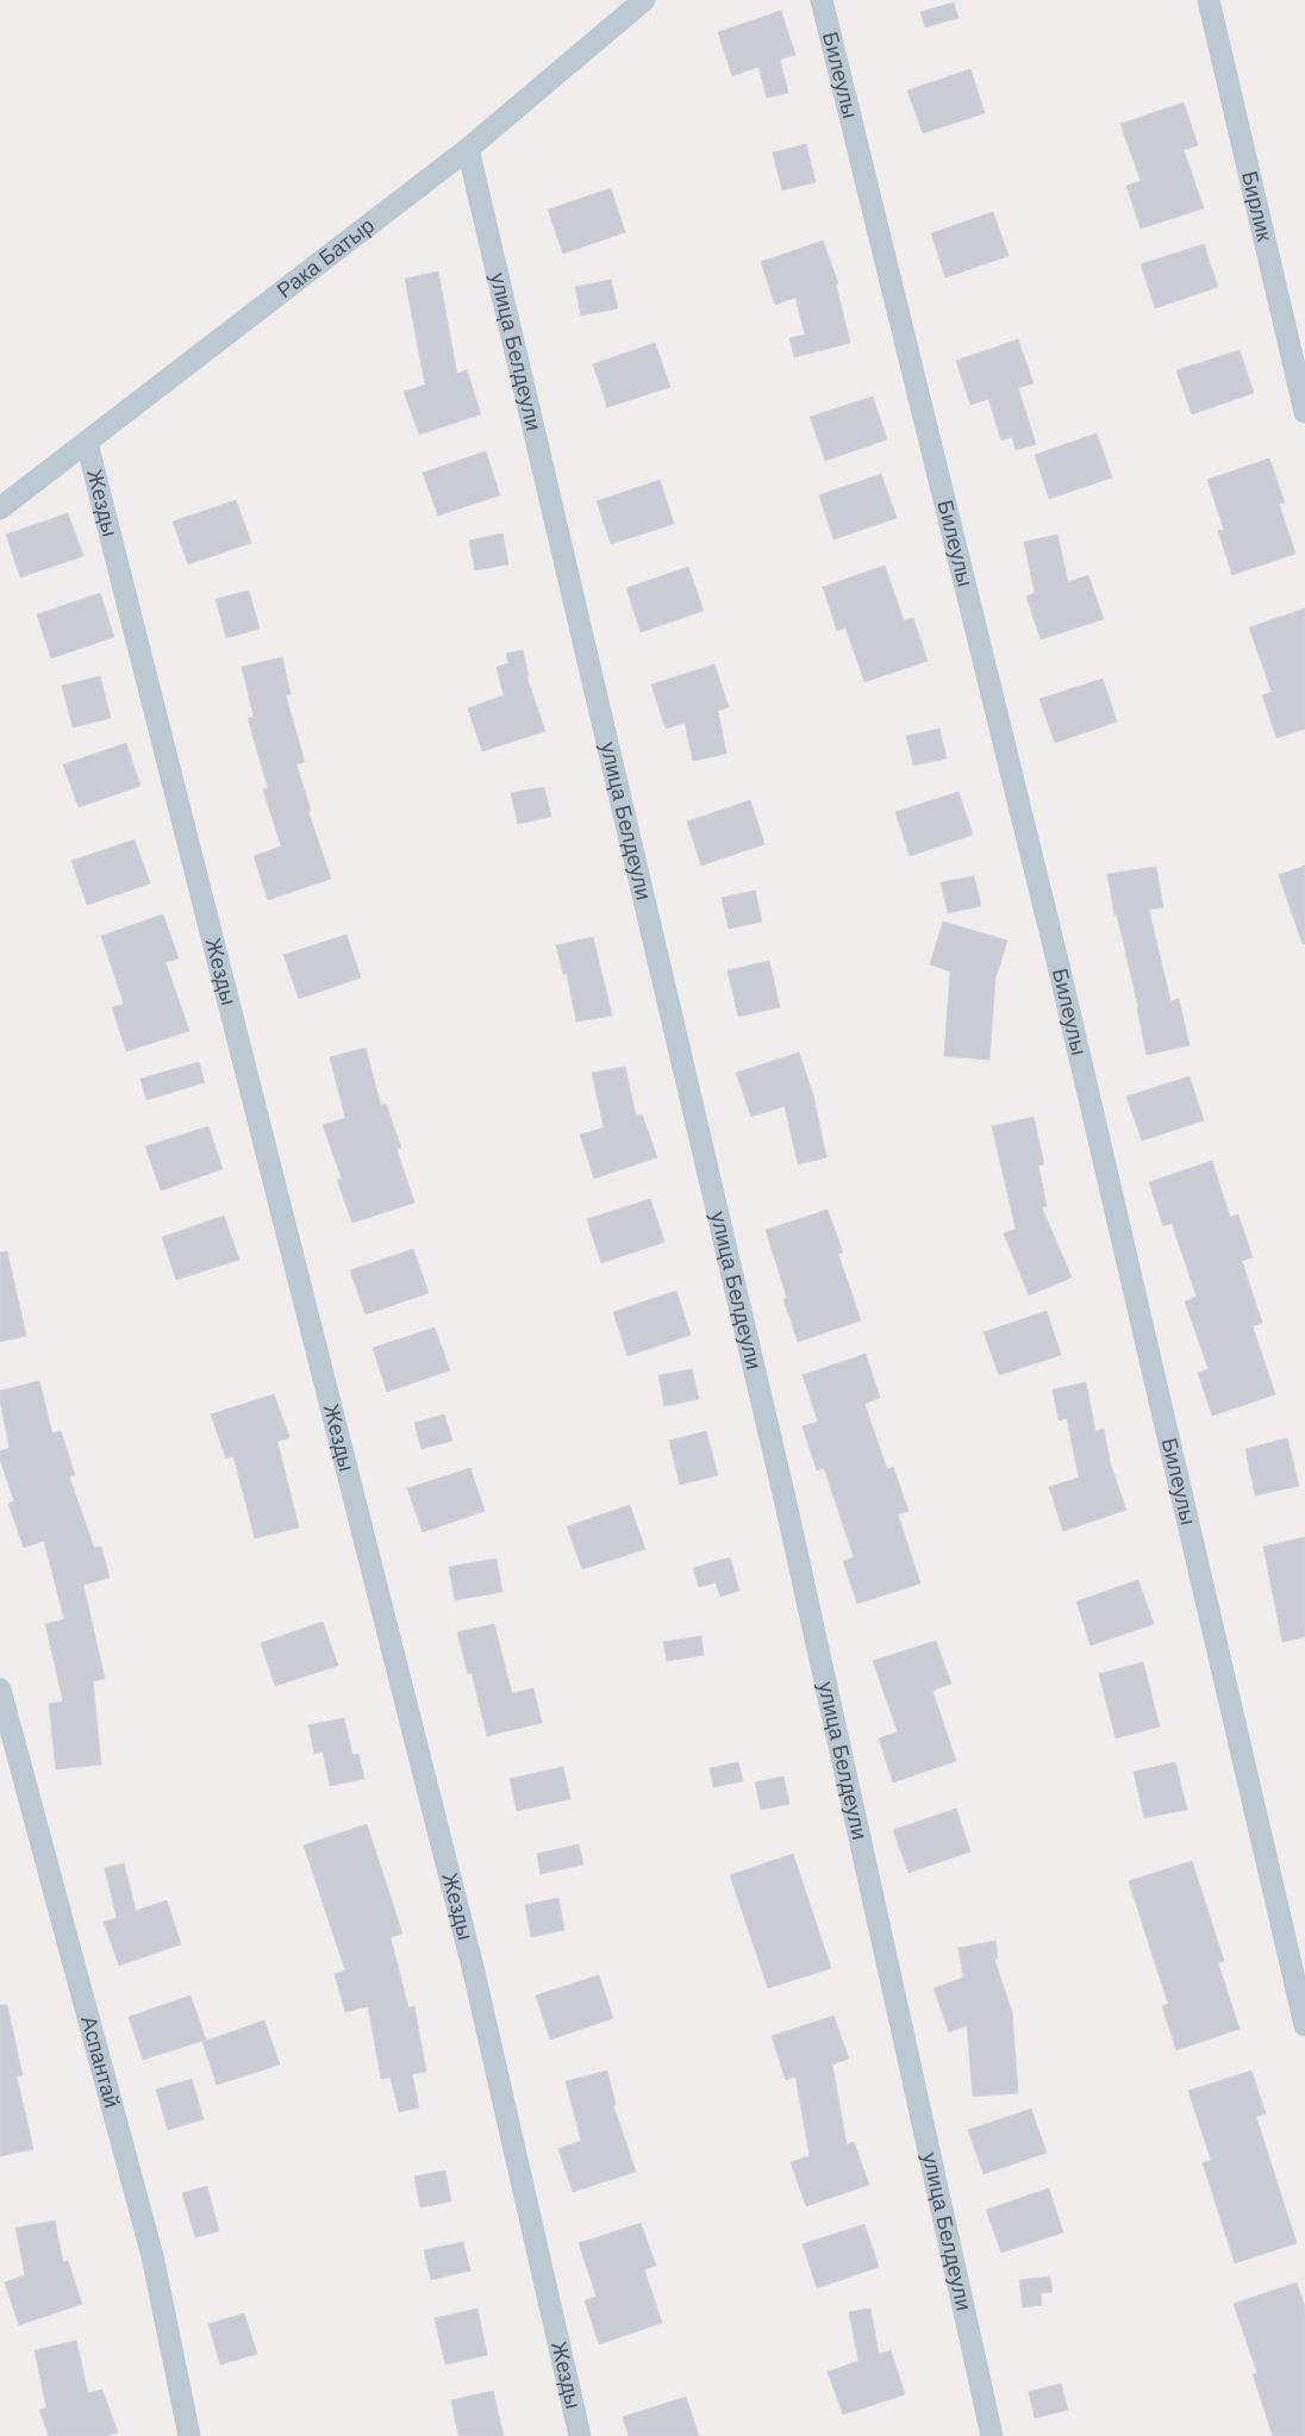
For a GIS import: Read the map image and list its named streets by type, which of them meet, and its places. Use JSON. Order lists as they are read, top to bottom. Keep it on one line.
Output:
{"streets":{"street":["Билеулы","Бирлик","Рака Батыр","улица Белдеули","Жезды","Аспантай"]},"crossings":[["Рака Батыр","улица Белдеули"],["Рака Батыр","Жезды"]]}
